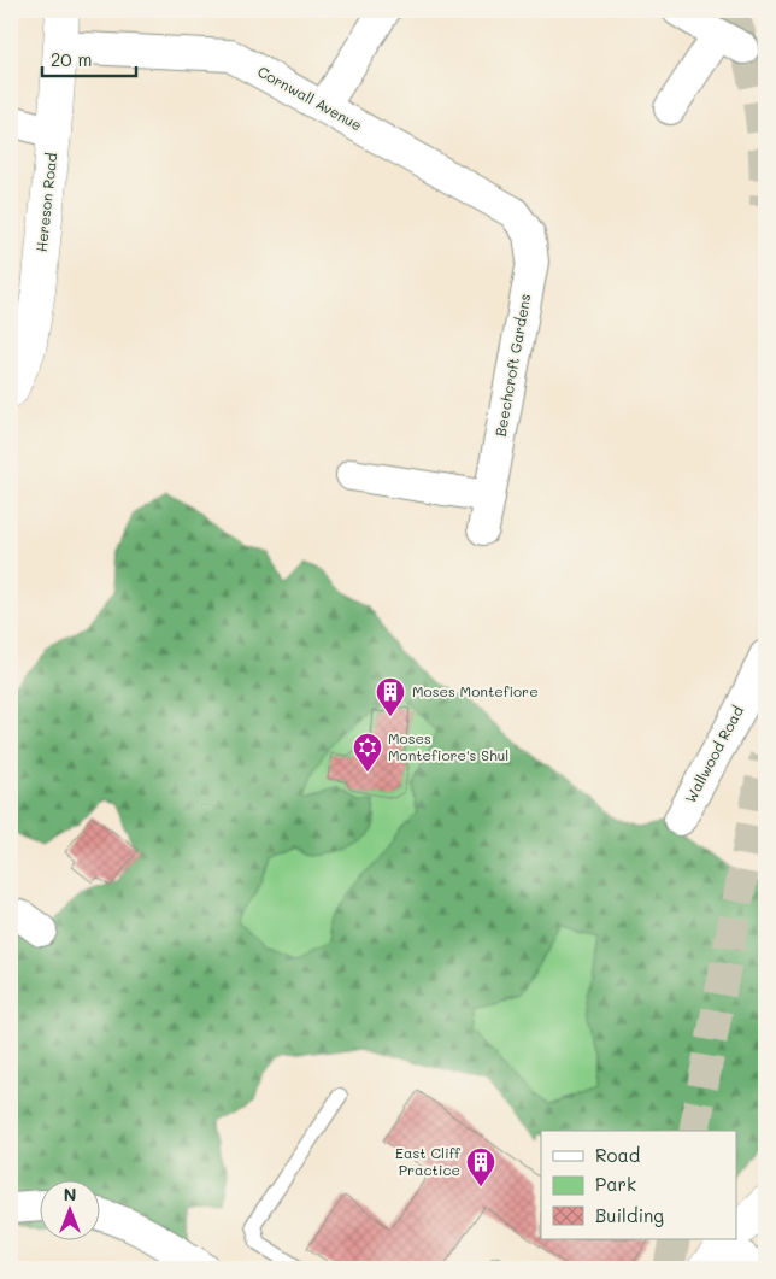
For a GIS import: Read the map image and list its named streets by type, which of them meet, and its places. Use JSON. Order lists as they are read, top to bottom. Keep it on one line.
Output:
{"streets":{"main road":["Hereson Road"],"street":["Cornwall Avenue","Beechcroft Gardens","Wallwood Road"]},"crossings":[["Cornwall Avenue","Hereson Road"],["Cornwall Avenue","Beechcroft Gardens"]],"places":{"building":["Moses Montefiore","East Cliff Practice"],"synagogue":["Moses Montefiore's Shul"]},"legend":["Road","Park","Building"],"scale_bar":"20 m","north":"top"}
